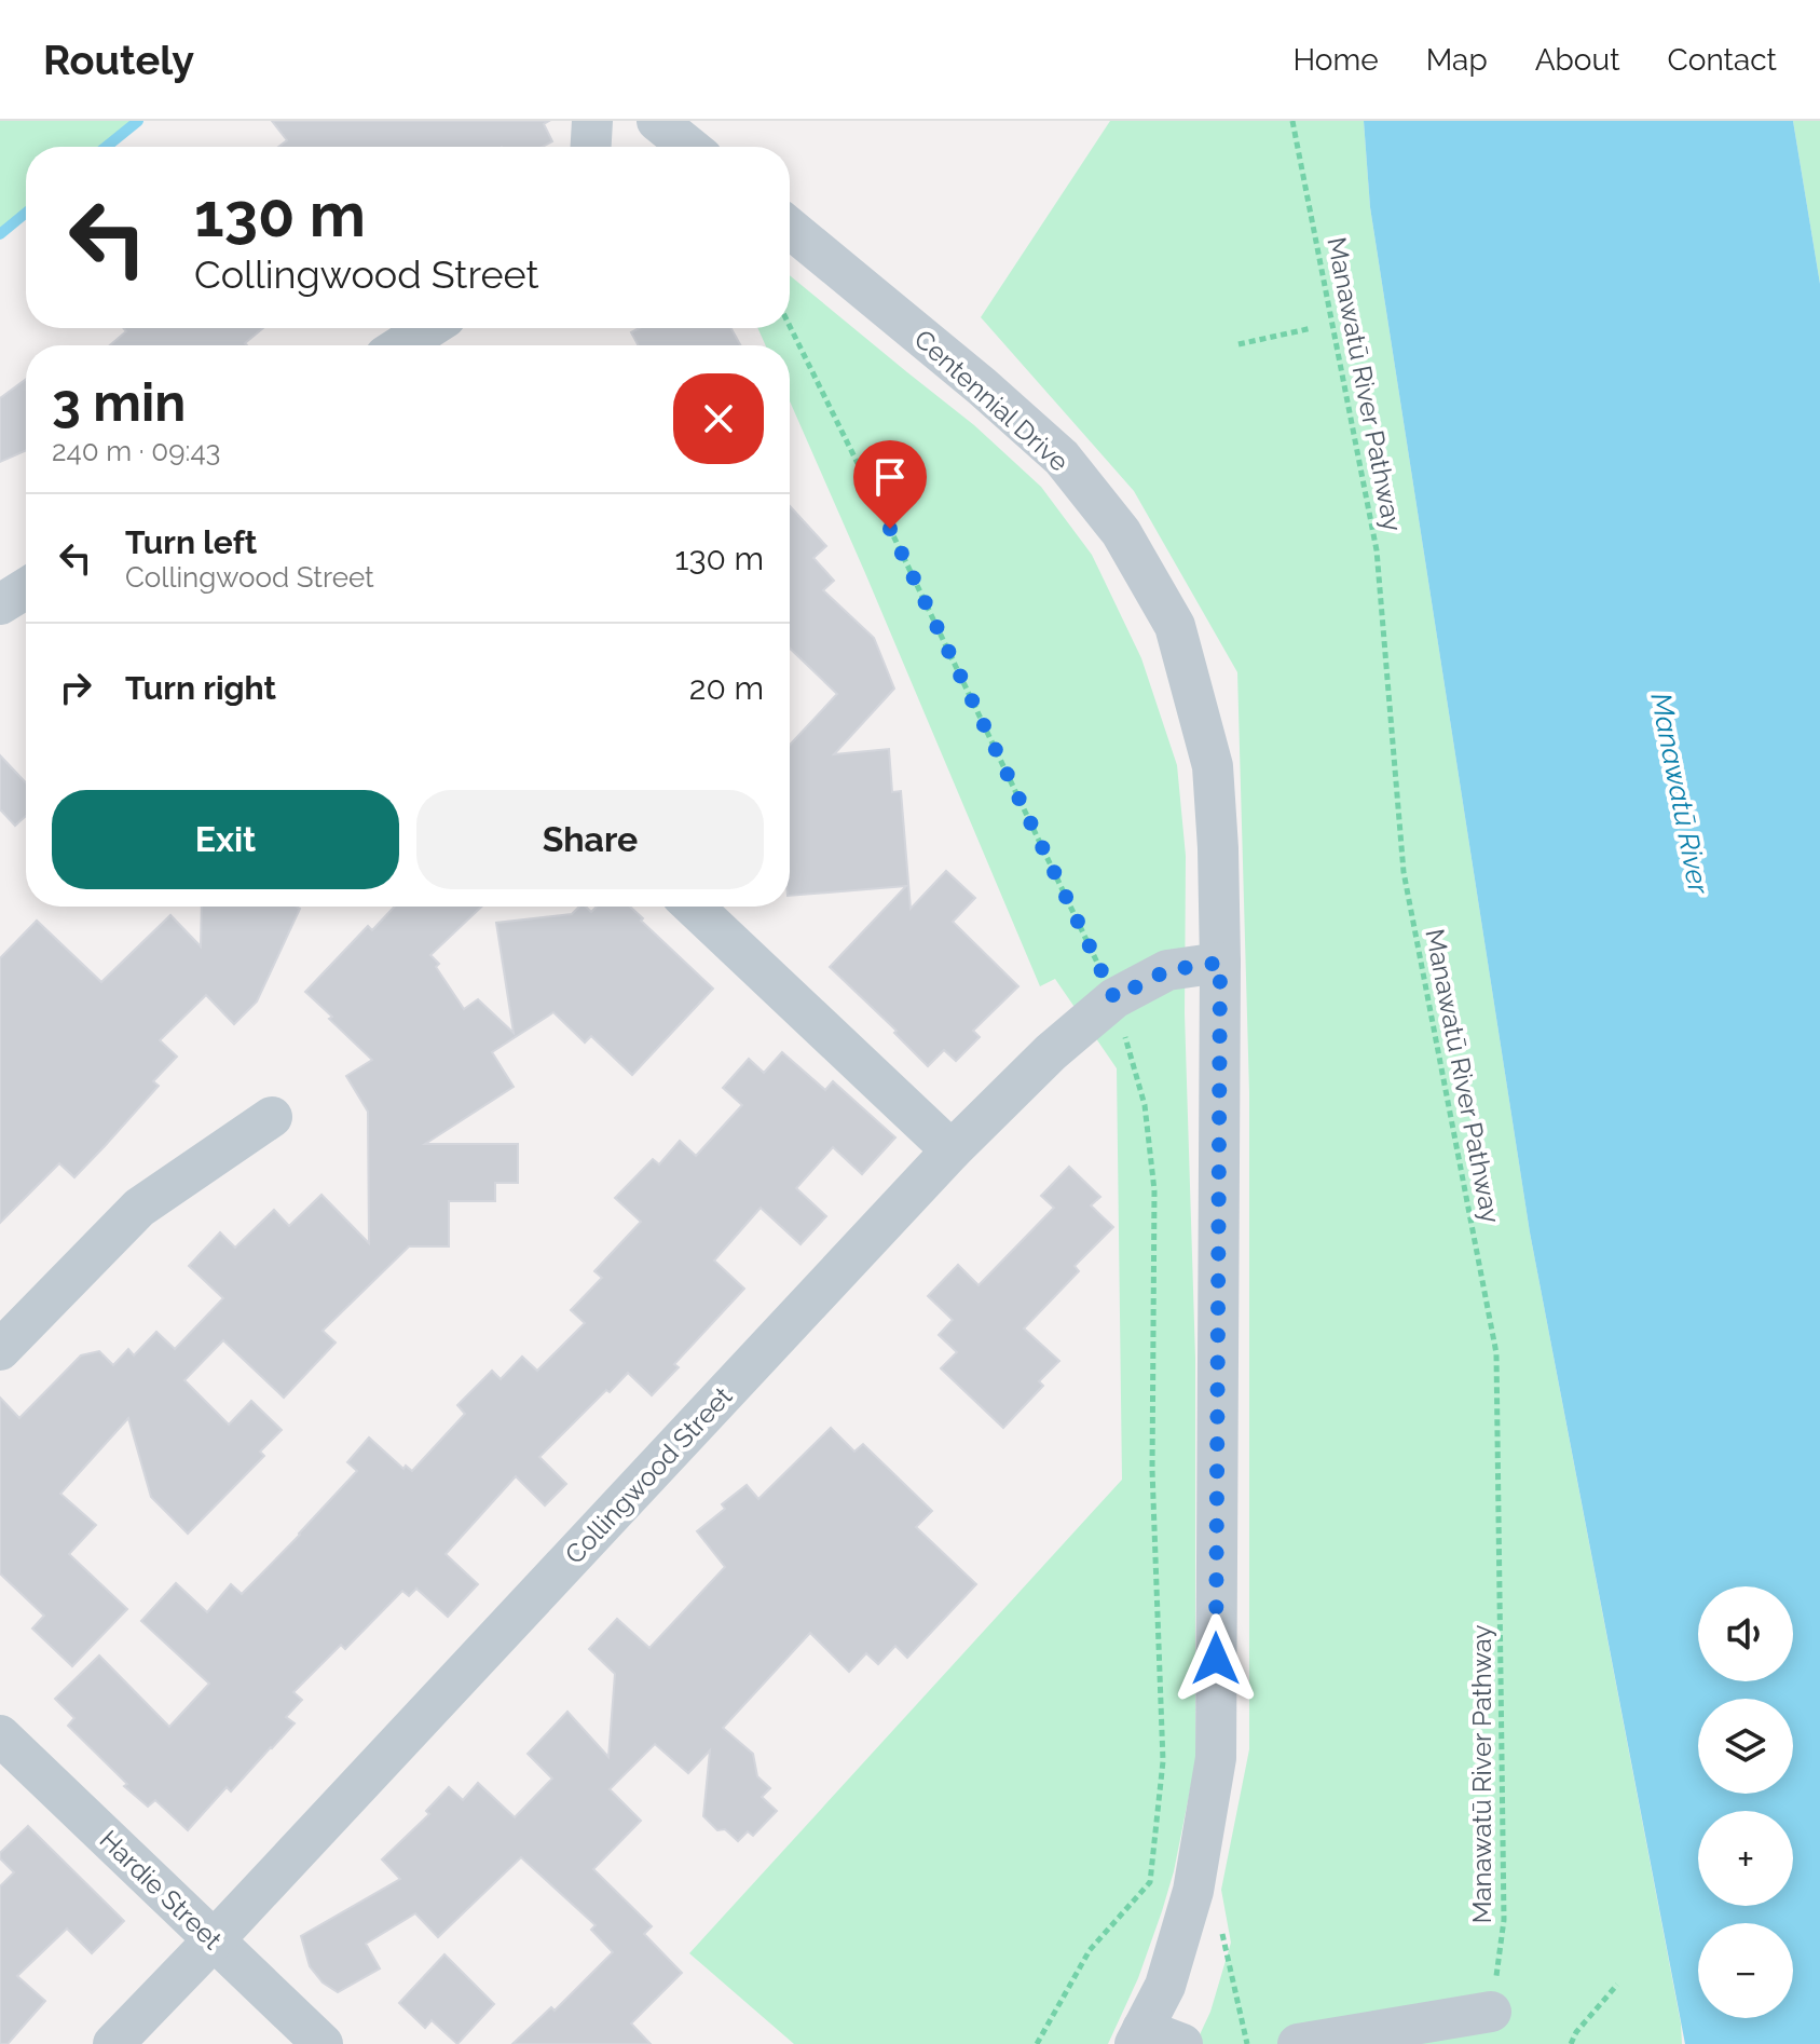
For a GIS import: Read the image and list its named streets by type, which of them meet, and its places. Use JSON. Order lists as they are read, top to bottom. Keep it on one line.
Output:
{"streets":{"street":["Centennial Drive","Collingwood Street","Hardie Street"],"path":["Manawatū River Pathway"]},"crossings":[["Centennial Drive","Collingwood Street"],["Collingwood Street","Hardie Street"]],"water":["Manawatū River"],"page":{"header":"Routely","nav":["Home","Map","About","Contact"],"turn":["130 m","Collingwood Street"],"heading":["3 min","240 m · 09:43"],"list":[{"name":"Turn left","note":"Collingwood Street","value":"130 m"},{"name":"Turn right","value":"20 m"}],"buttons":["Exit","Share"],"map_buttons":["+","−"]}}
